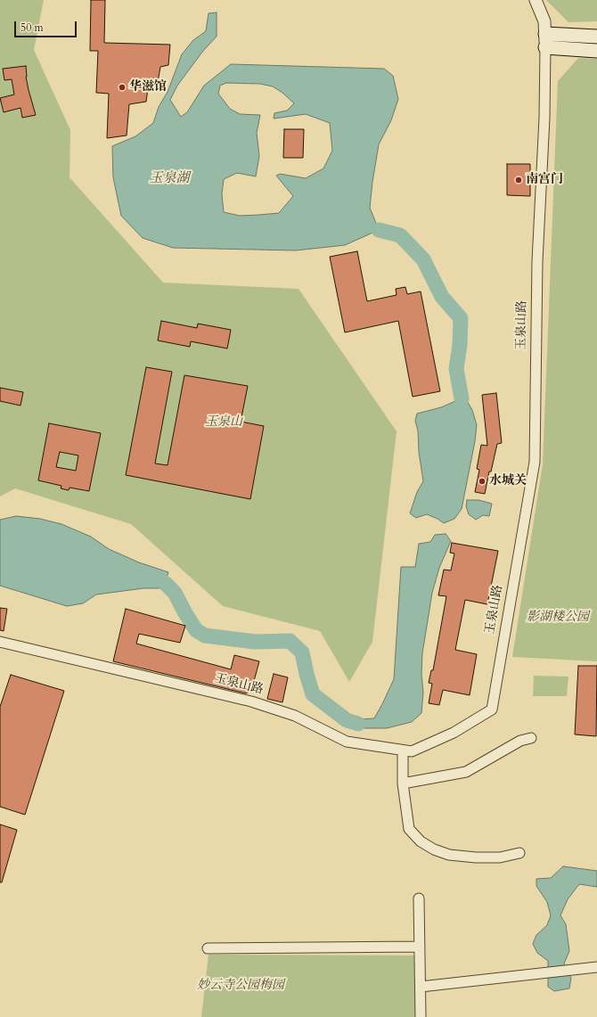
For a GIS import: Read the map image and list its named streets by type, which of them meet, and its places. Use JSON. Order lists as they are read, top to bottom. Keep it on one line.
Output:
{"streets":{"street":["玉泉山路"]},"water":["玉泉湖"],"parks":["玉泉山","影湖楼公园","妙云寺公园梅园"],"places":["华滋馆","南宫门","水城关"],"scale_bar":"50 m"}
